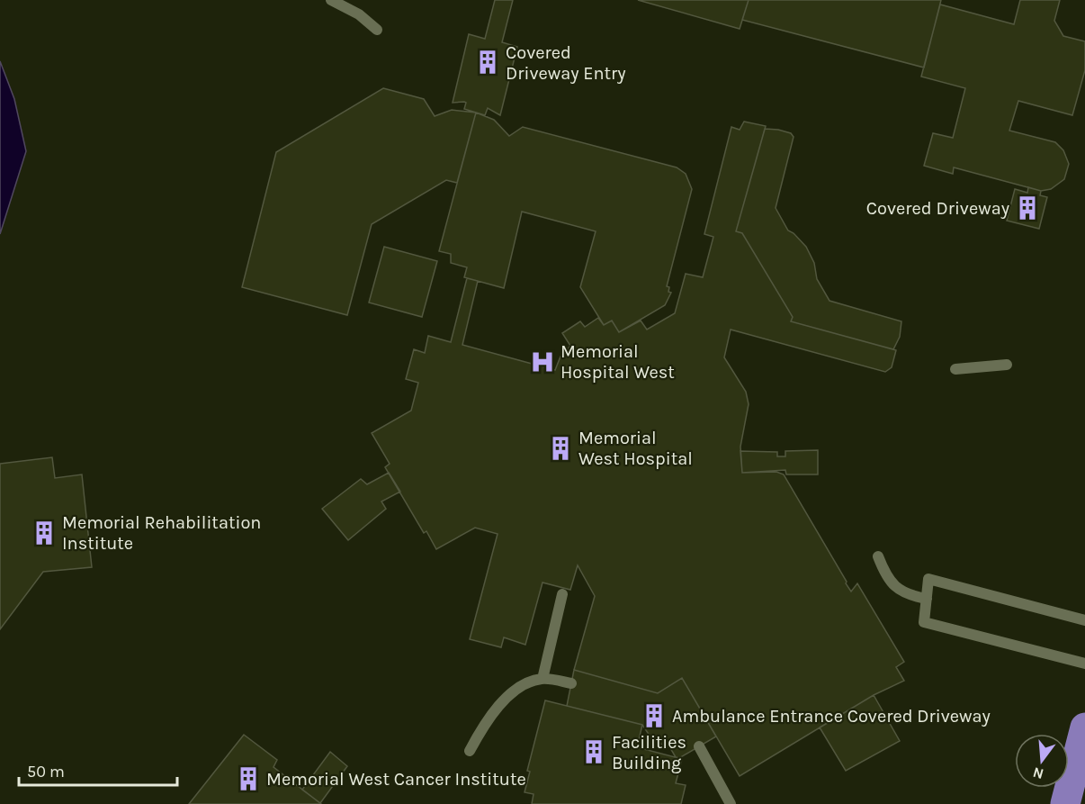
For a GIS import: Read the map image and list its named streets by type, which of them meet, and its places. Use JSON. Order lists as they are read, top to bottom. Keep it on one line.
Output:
{"places":{"building":["Covered Driveway Entry","Covered Driveway","Memorial West Hospital","Memorial Rehabilitation Institute","Ambulance Entrance Covered Driveway","Facilities Building","Memorial West Cancer Institute"],"hospital":["Memorial Hospital West"]},"scale_bar":"50 m","north":"bottom"}
